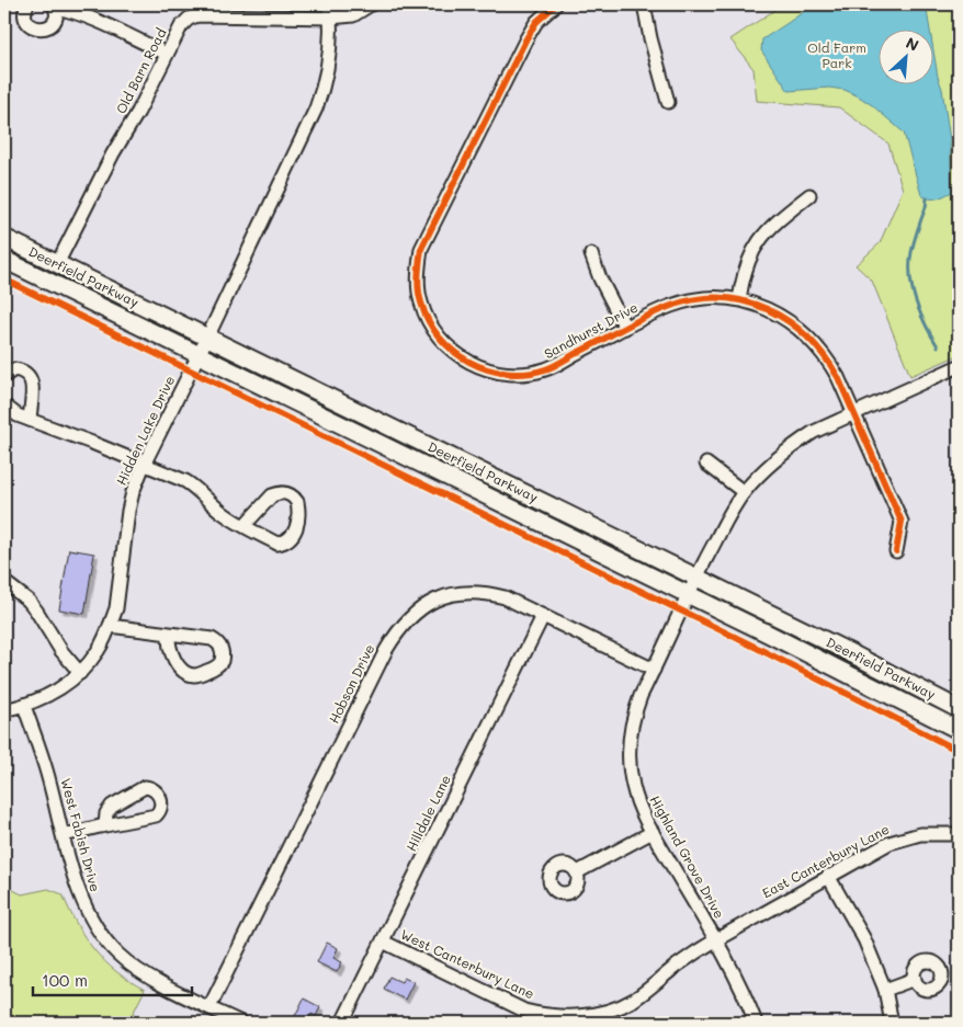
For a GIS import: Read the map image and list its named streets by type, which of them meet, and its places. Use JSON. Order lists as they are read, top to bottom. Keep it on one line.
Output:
{"streets":{"main road":["Deerfield Parkway"],"street":["Old Barn Road","Sandhurst Drive","Hidden Lake Drive","Hobson Drive","Hilldale Lane","West Fabish Drive","Highland Grove Drive","East Canterbury Lane","West Canterbury Lane"]},"crossings":[["Old Barn Road","Deerfield Parkway"],["Old Barn Road","Hidden Lake Drive"],["Deerfield Parkway","Hidden Lake Drive"],["Deerfield Parkway","Highland Grove Drive"],["Sandhurst Drive","Highland Grove Drive"],["Hidden Lake Drive","West Fabish Drive"],["Hobson Drive","Hilldale Lane"],["Hobson Drive","West Fabish Drive"],["Hobson Drive","Highland Grove Drive"],["Hilldale Lane","West Canterbury Lane"],["Highland Grove Drive","East Canterbury Lane"],["Highland Grove Drive","West Canterbury Lane"],["East Canterbury Lane","West Canterbury Lane"]],"parks":["Old Farm Park"],"scale_bar":"100 m","north":"top right"}
